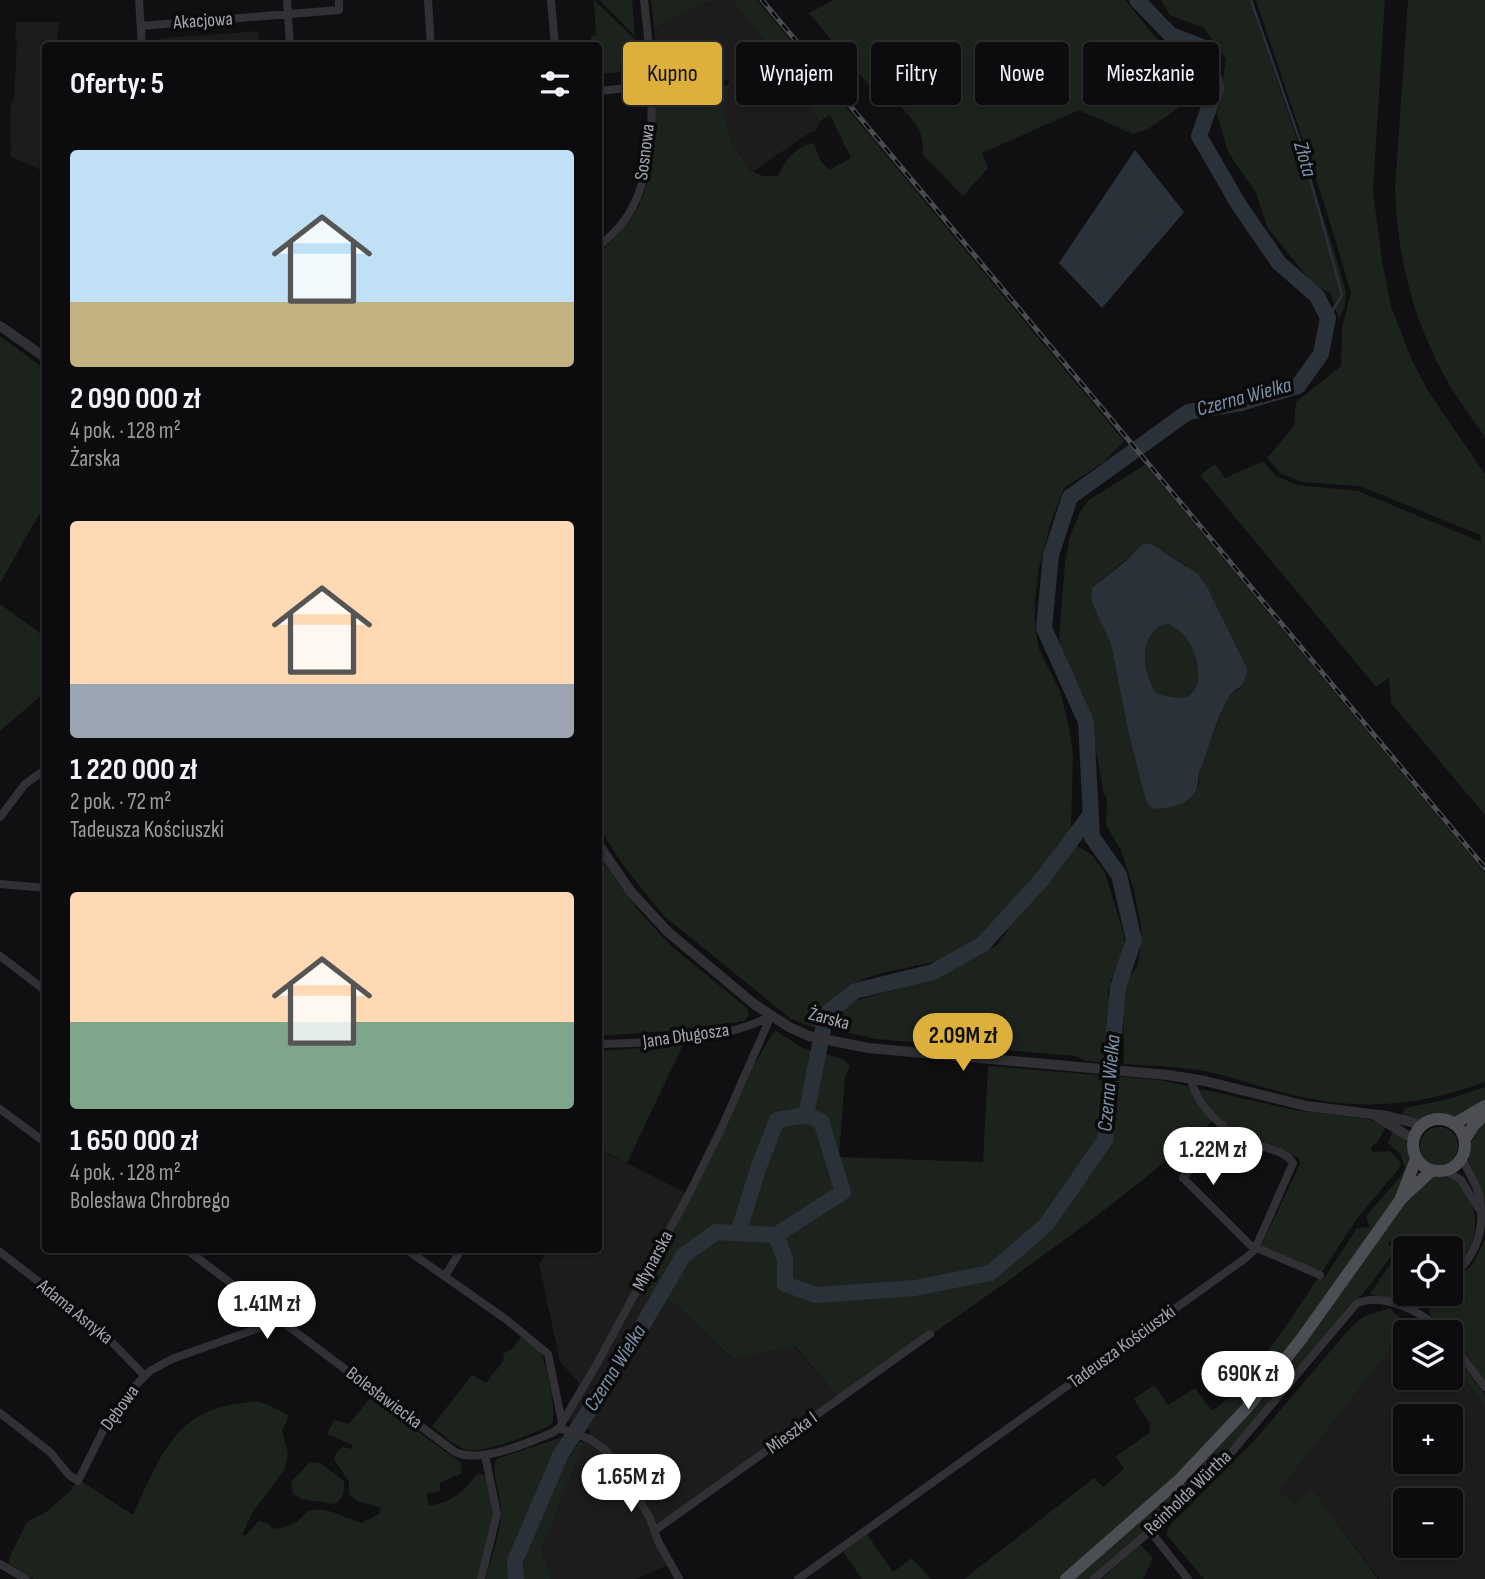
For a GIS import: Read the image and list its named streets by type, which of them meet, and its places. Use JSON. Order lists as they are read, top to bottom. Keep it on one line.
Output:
{"streets":{"street":["Akacjowa","Sosnowa","Żarska","Jana Długosza","Młynarska","Adama Asnyka","Tadeusza Kościuszki","Bolesławiecka","Dębowa","Mieszka I","Reinholda Würtha"]},"crossings":[["Żarska","Jana Długosza"],["Żarska","Młynarska"],["Żarska","Tadeusza Kościuszki"],["Jana Długosza","Młynarska"],["Adama Asnyka","Dębowa"],["Bolesławiecka","Dębowa"]],"water":["Złota","Czerna Wielka"],"page":{"chip":["Kupno","Wynajem","Filtry","Nowe","Mieszkanie"],"heading":"Oferty: 5","list":[{"name":"2 090 000 zł","note":"4 pok. · 128 m² · Żarska"},{"name":"1 220 000 zł","note":"2 pok. · 72 m² · Tadeusza Kościuszki"},{"name":"1 650 000 zł","note":"4 pok. · 128 m² · Bolesława Chrobrego"}],"price":["2.09M zł","1.22M zł","1.41M zł","690K zł","1.65M zł"],"map_buttons":["+","−"]}}
